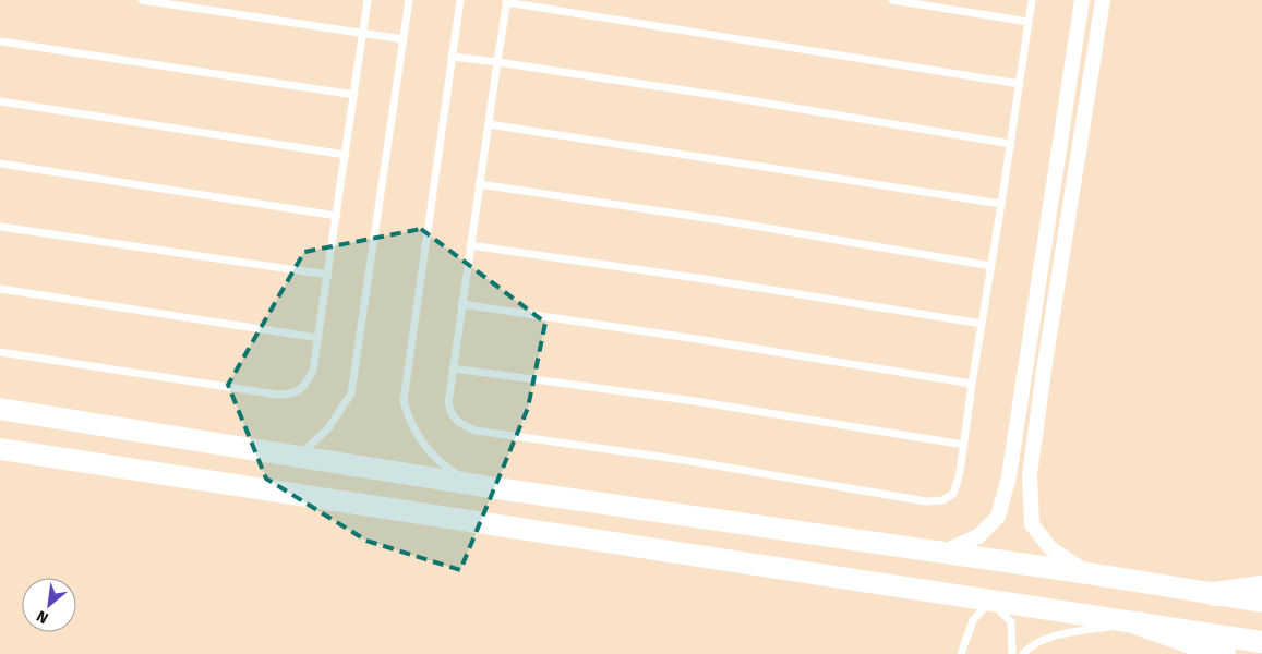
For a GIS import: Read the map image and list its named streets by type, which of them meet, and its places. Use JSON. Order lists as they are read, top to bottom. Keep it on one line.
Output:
{"north":"bottom left"}
